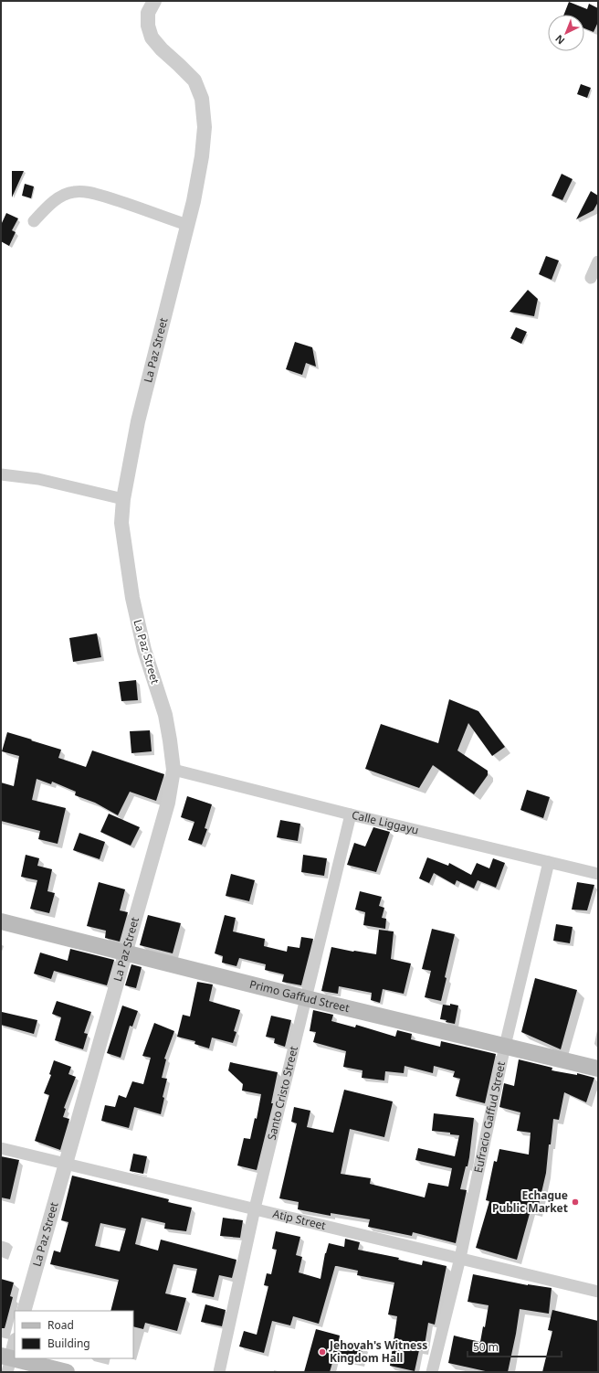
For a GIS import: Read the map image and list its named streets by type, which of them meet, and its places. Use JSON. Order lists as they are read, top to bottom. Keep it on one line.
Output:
{"streets":{"main road":["Primo Gaffud Street"],"street":["La Paz Street","Calle Liggayu","Santo Cristo Street","Eufracio Gaffud Street","Atip Street"]},"crossings":[["La Paz Street","Calle Liggayu"],["La Paz Street","Primo Gaffud Street"],["La Paz Street","Atip Street"],["Calle Liggayu","Santo Cristo Street"],["Calle Liggayu","Eufracio Gaffud Street"],["Primo Gaffud Street","Santo Cristo Street"],["Primo Gaffud Street","Eufracio Gaffud Street"],["Santo Cristo Street","Atip Street"],["Eufracio Gaffud Street","Atip Street"]],"places":["Echague Public Market","Jehovah's Witness Kingdom Hall"],"legend":["Road","Building"],"scale_bar":"50 m","north":"bottom left"}
